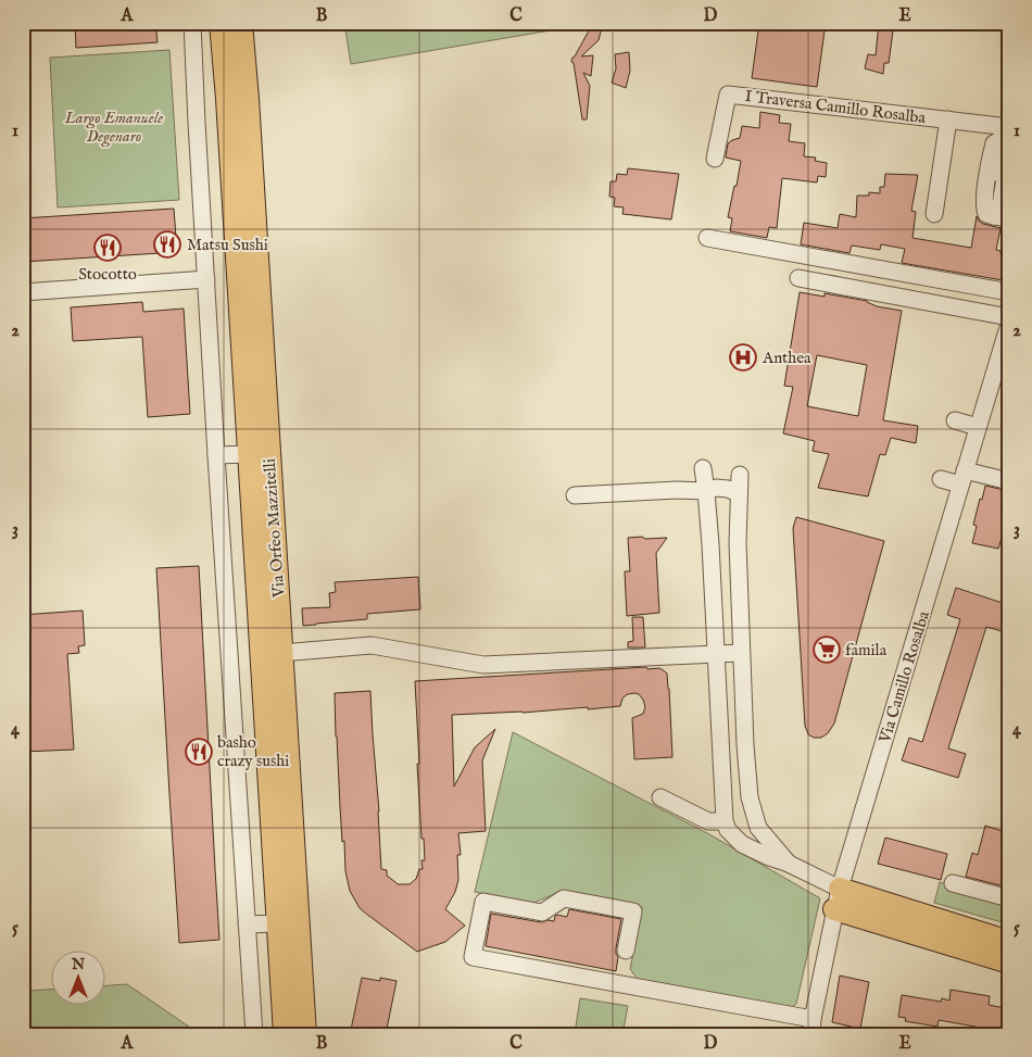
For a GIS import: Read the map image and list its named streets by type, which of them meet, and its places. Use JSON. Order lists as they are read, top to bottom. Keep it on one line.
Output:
{"streets":{"main road":["Via Orfeo Mazzitelli"],"street":["I Traversa Camillo Rosalba","Via Camillo Rosalba"]},"parks":["Largo Emanuele Degenaro"],"places":{"restaurant":["Matsu Sushi","Stocotto","basho crazy sushi"],"hospital":["Anthea"],"supermarket":["famila"]},"north":"top","grid":{"columns":["A","B","C","D","E"],"rows":["1","2","3","4","5"]}}
